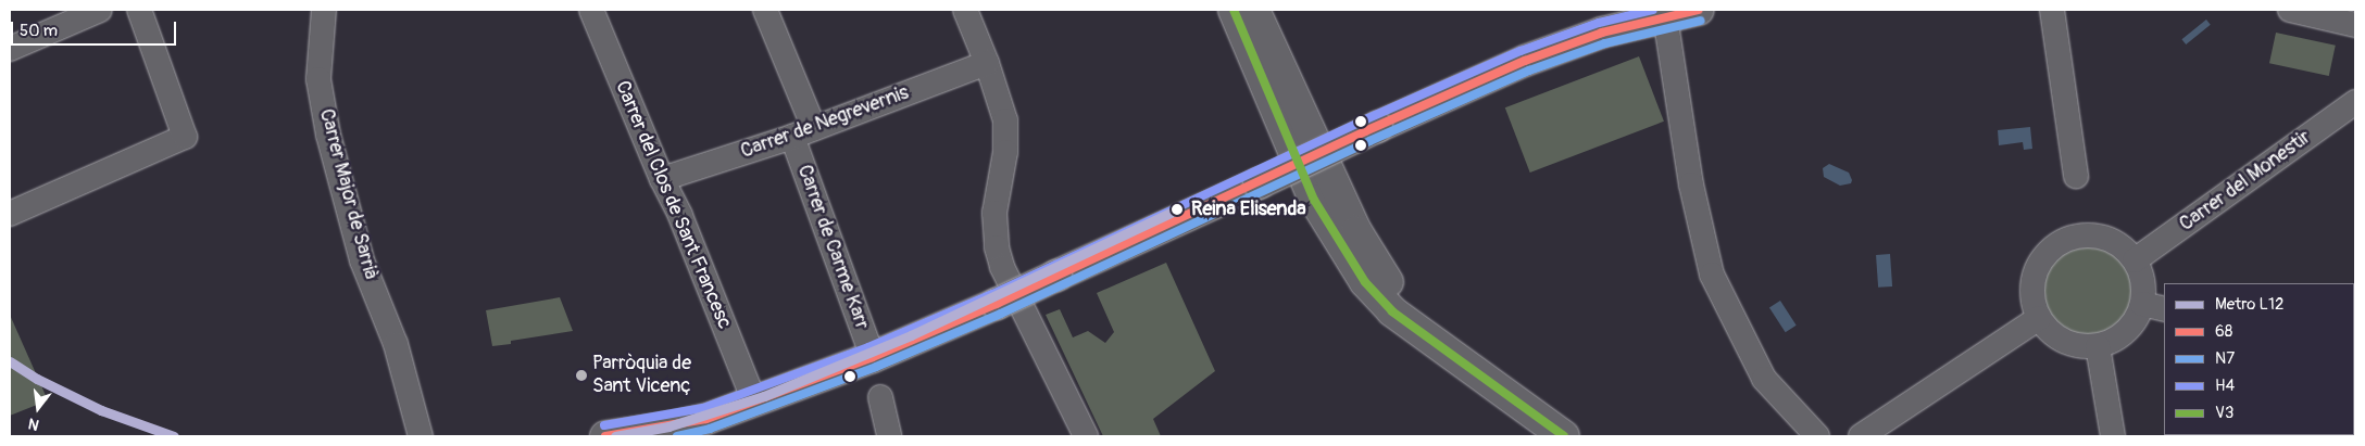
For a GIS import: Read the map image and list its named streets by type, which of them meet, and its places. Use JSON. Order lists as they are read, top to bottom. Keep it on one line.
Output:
{"streets":{"street":["Carrer de Negrevernis","Carrer del Monestir","Carrer Major de Sarrià","Carrer del Clos de Sant Francesc","Carrer de Carme Karr"]},"crossings":[["Carrer de Negrevernis","Carrer del Clos de Sant Francesc"],["Carrer de Negrevernis","Carrer de Carme Karr"]],"places":["Reina Elisenda","Parròquia de Sant Vicenç"],"lines":["transit line 68","transit line H4","transit line V3","transit line N7","metro line L12"],"legend":["Metro L12","68","N7","H4","V3"],"scale_bar":"50 m","north":"bottom"}
